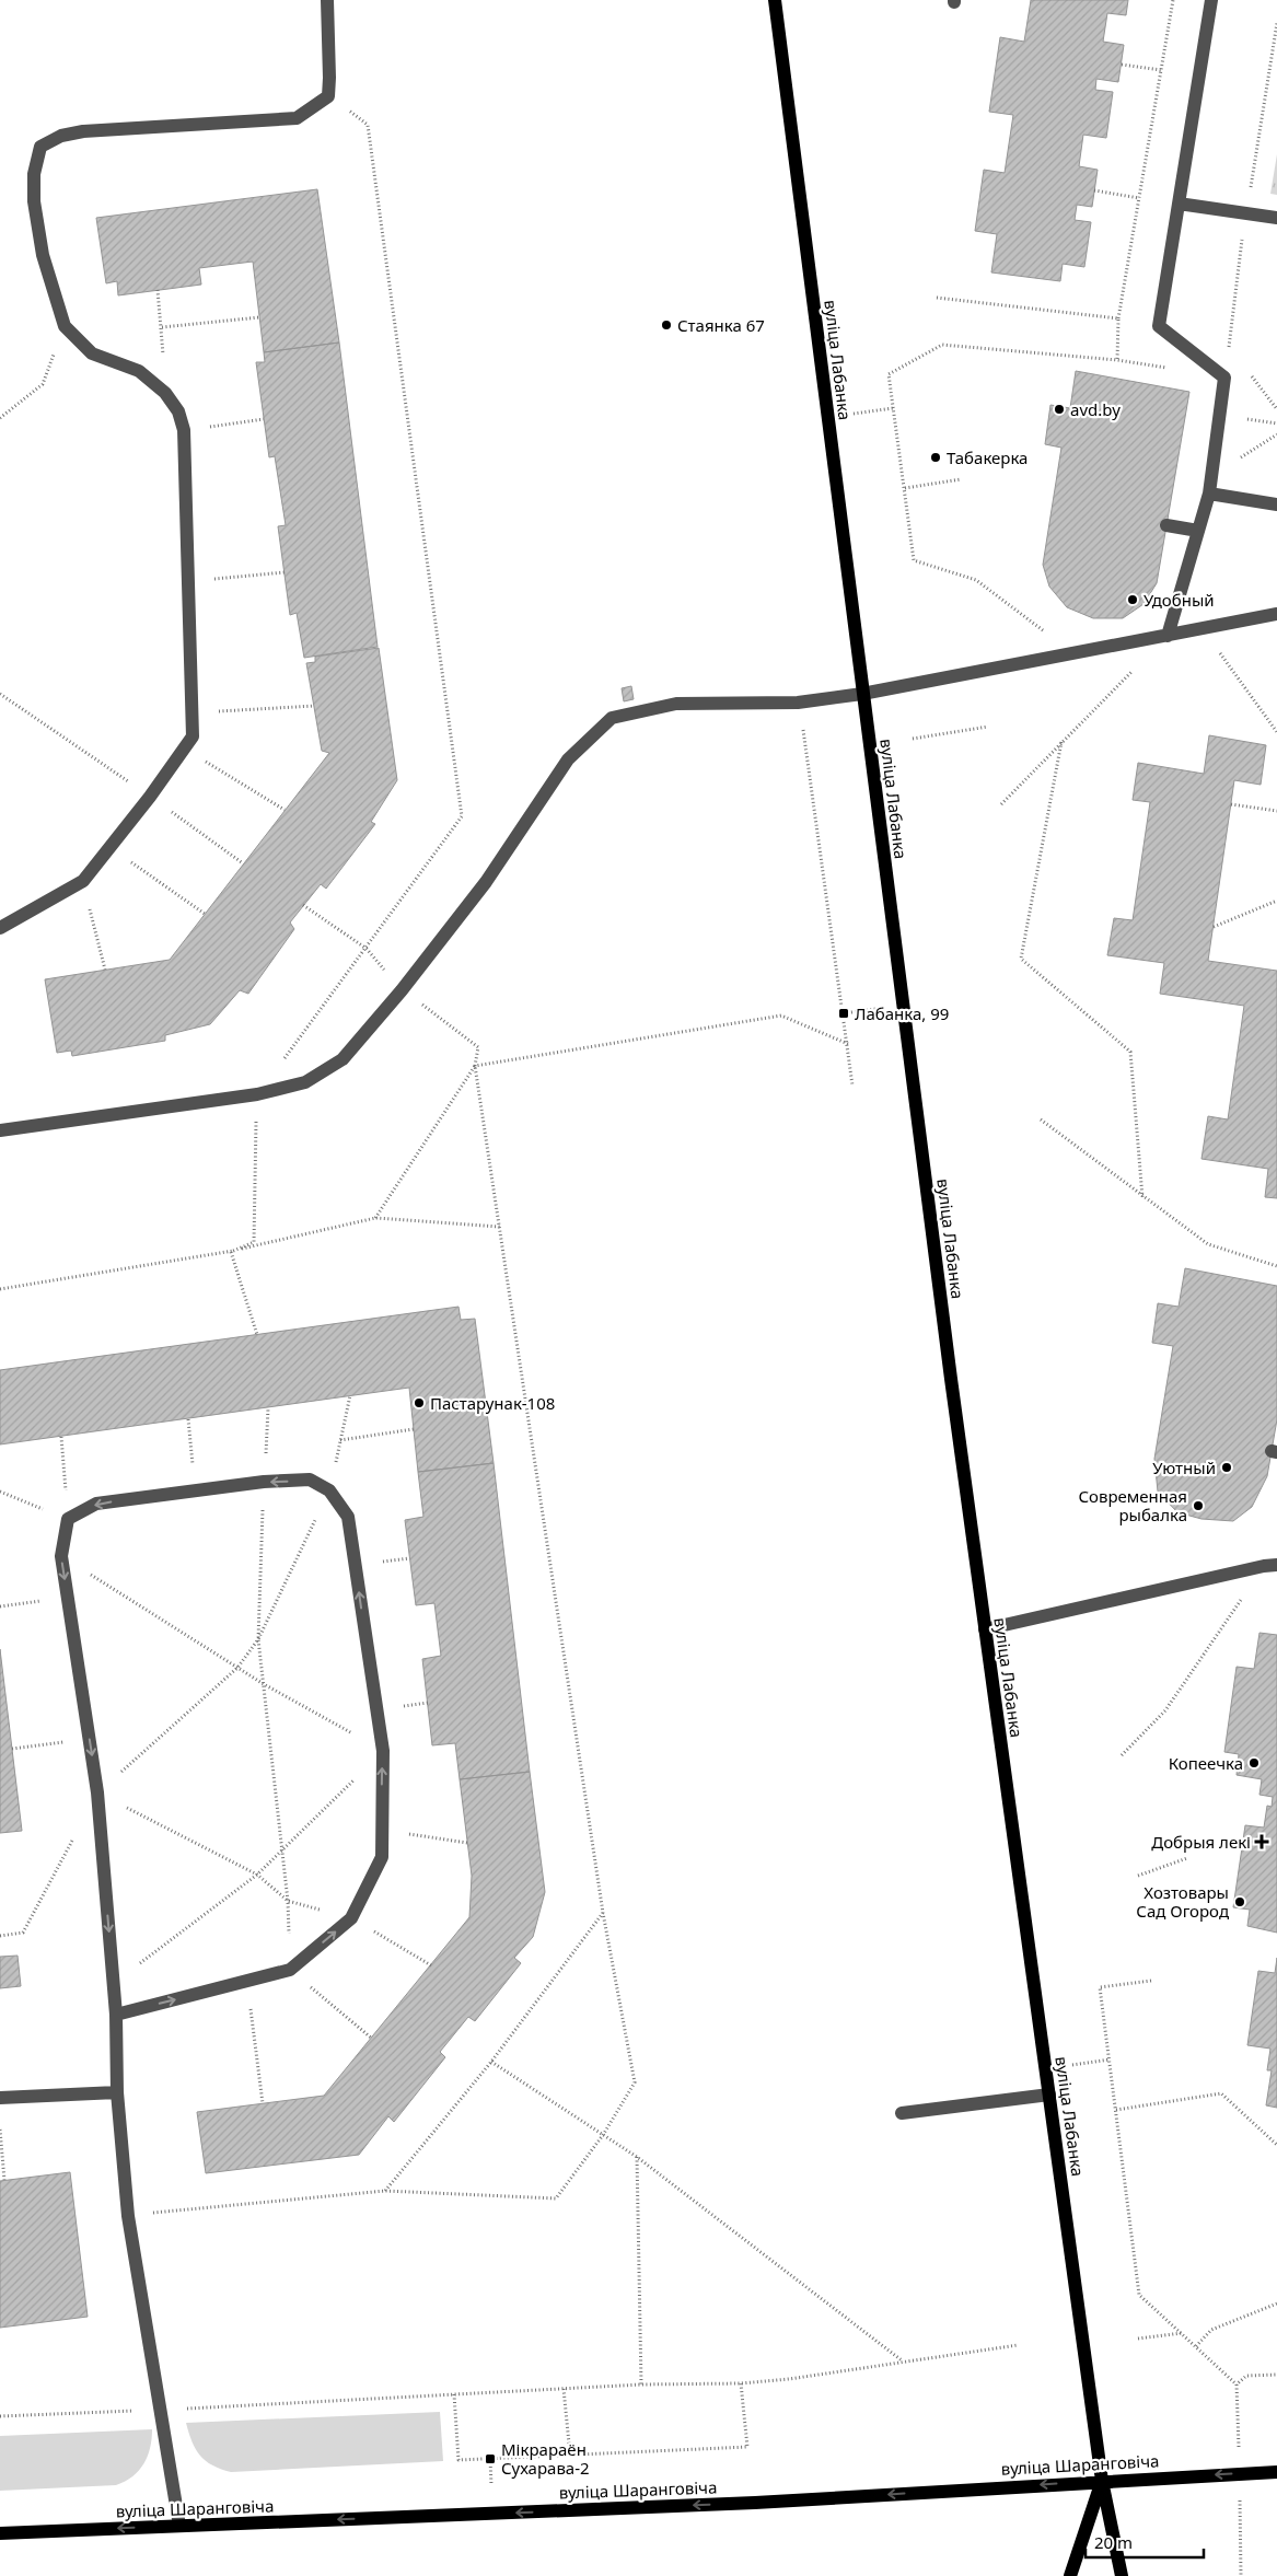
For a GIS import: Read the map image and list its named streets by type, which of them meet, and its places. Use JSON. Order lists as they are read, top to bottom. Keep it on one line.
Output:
{"streets":{"main road":["вуліца Лабанка","вуліца Шаранговіча"]},"crossings":[["вуліца Лабанка","вуліца Шаранговіча"]],"one_way":["вуліца Шаранговіча"],"places":{"other":["Стаянка 67","avd.by","Табакерка","Удобный","Пастарунак-108","Уютный","Современная рыбалка","Копеечка","Хозтовары Сад Огород"],"transit":["Лабанка, 99","Мікрараён Сухарава-2"],"health":["Добрыя лекі"]},"scale_bar":"20 m"}
